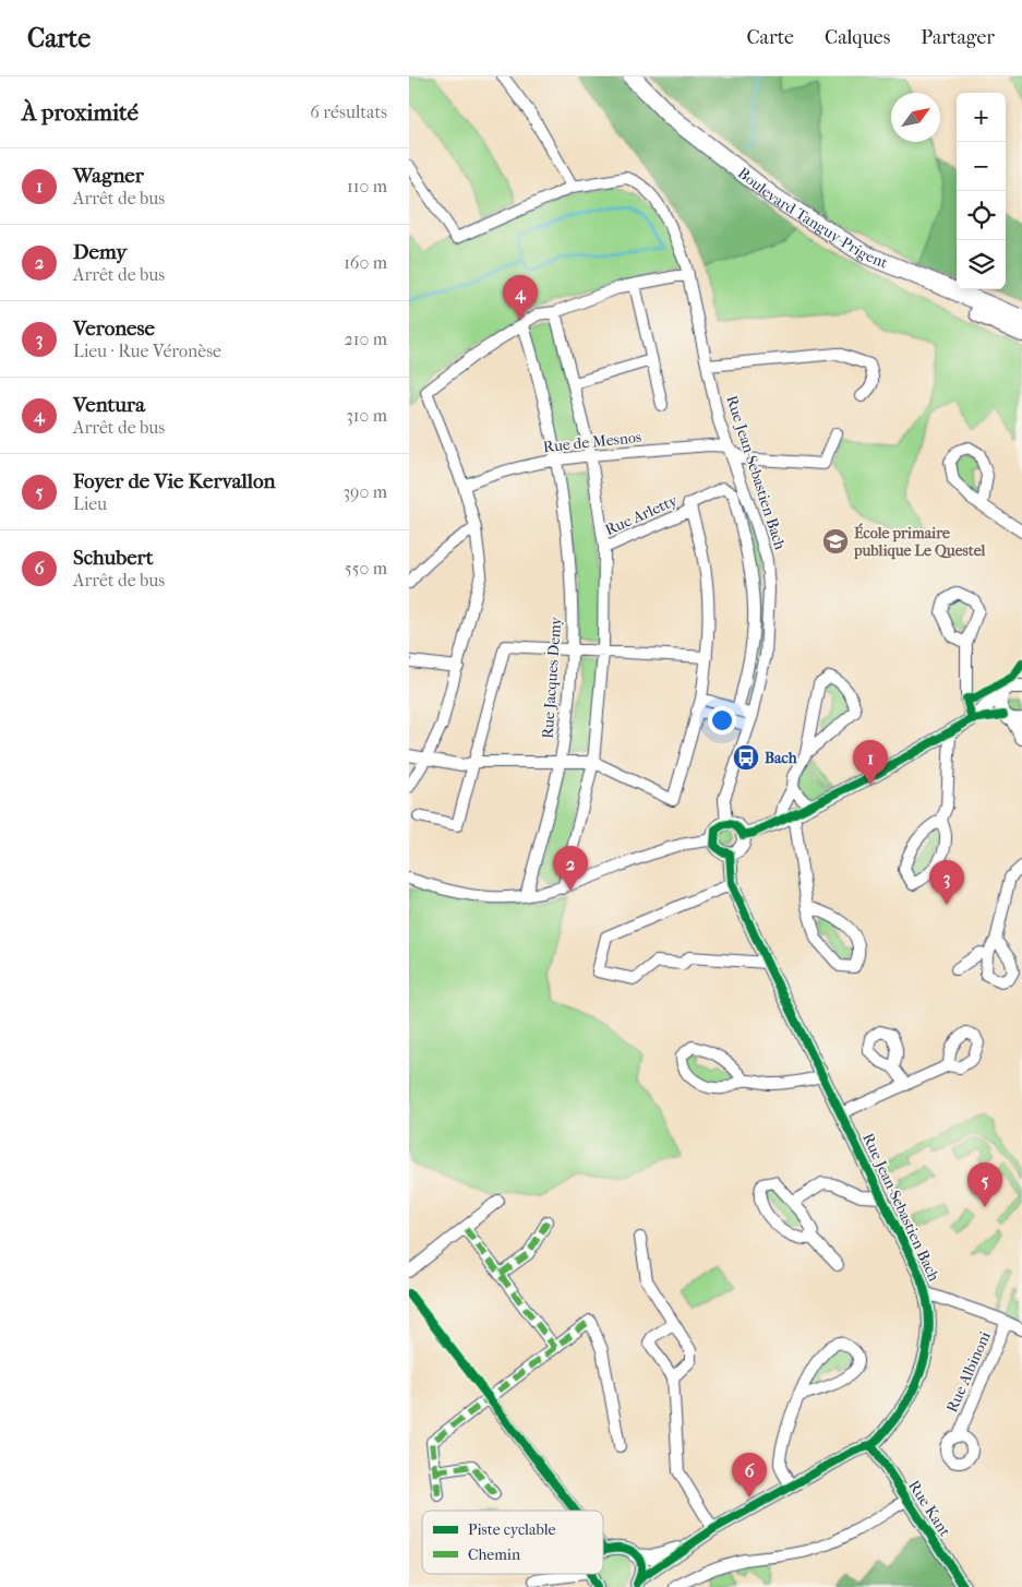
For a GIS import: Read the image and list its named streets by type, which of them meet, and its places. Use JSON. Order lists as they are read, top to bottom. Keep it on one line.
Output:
{"streets":{"main road":["Boulevard Tanguy-Prigent"],"street":["Rue de Mesnos","Rue Jean-Sebastien Bach","Rue Arletty","Rue Jacques Demy","Rue Albinoni","Rue Kant"]},"crossings":[["Rue de Mesnos","Rue Jean-Sebastien Bach"],["Rue de Mesnos","Rue Jacques Demy"],["Rue Jean-Sebastien Bach","Rue Kant"]],"places":{"school or university":["École primaire publique Le Questel"],"bus stop":["Bach"]},"legend":["Piste cyclable","Chemin"],"north":"top right","page":{"header":"Carte","nav":["Carte","Calques","Partager"],"heading":["À proximité","6 résultats"],"map_buttons":["+","−"],"list":[{"mark":"1","name":"Wagner","note":"Arrêt de bus","value":"110 m"},{"mark":"2","name":"Demy","note":"Arrêt de bus","value":"160 m"},{"mark":"3","name":"Veronese","note":"Lieu · Rue Véronèse","value":"210 m"},{"mark":"4","name":"Ventura","note":"Arrêt de bus","value":"310 m"},{"mark":"5","name":"Foyer de Vie Kervallon","note":"Lieu","value":"390 m"},{"mark":"6","name":"Schubert","note":"Arrêt de bus","value":"550 m"}],"pins":["4","1","2","3","5","6"]}}
